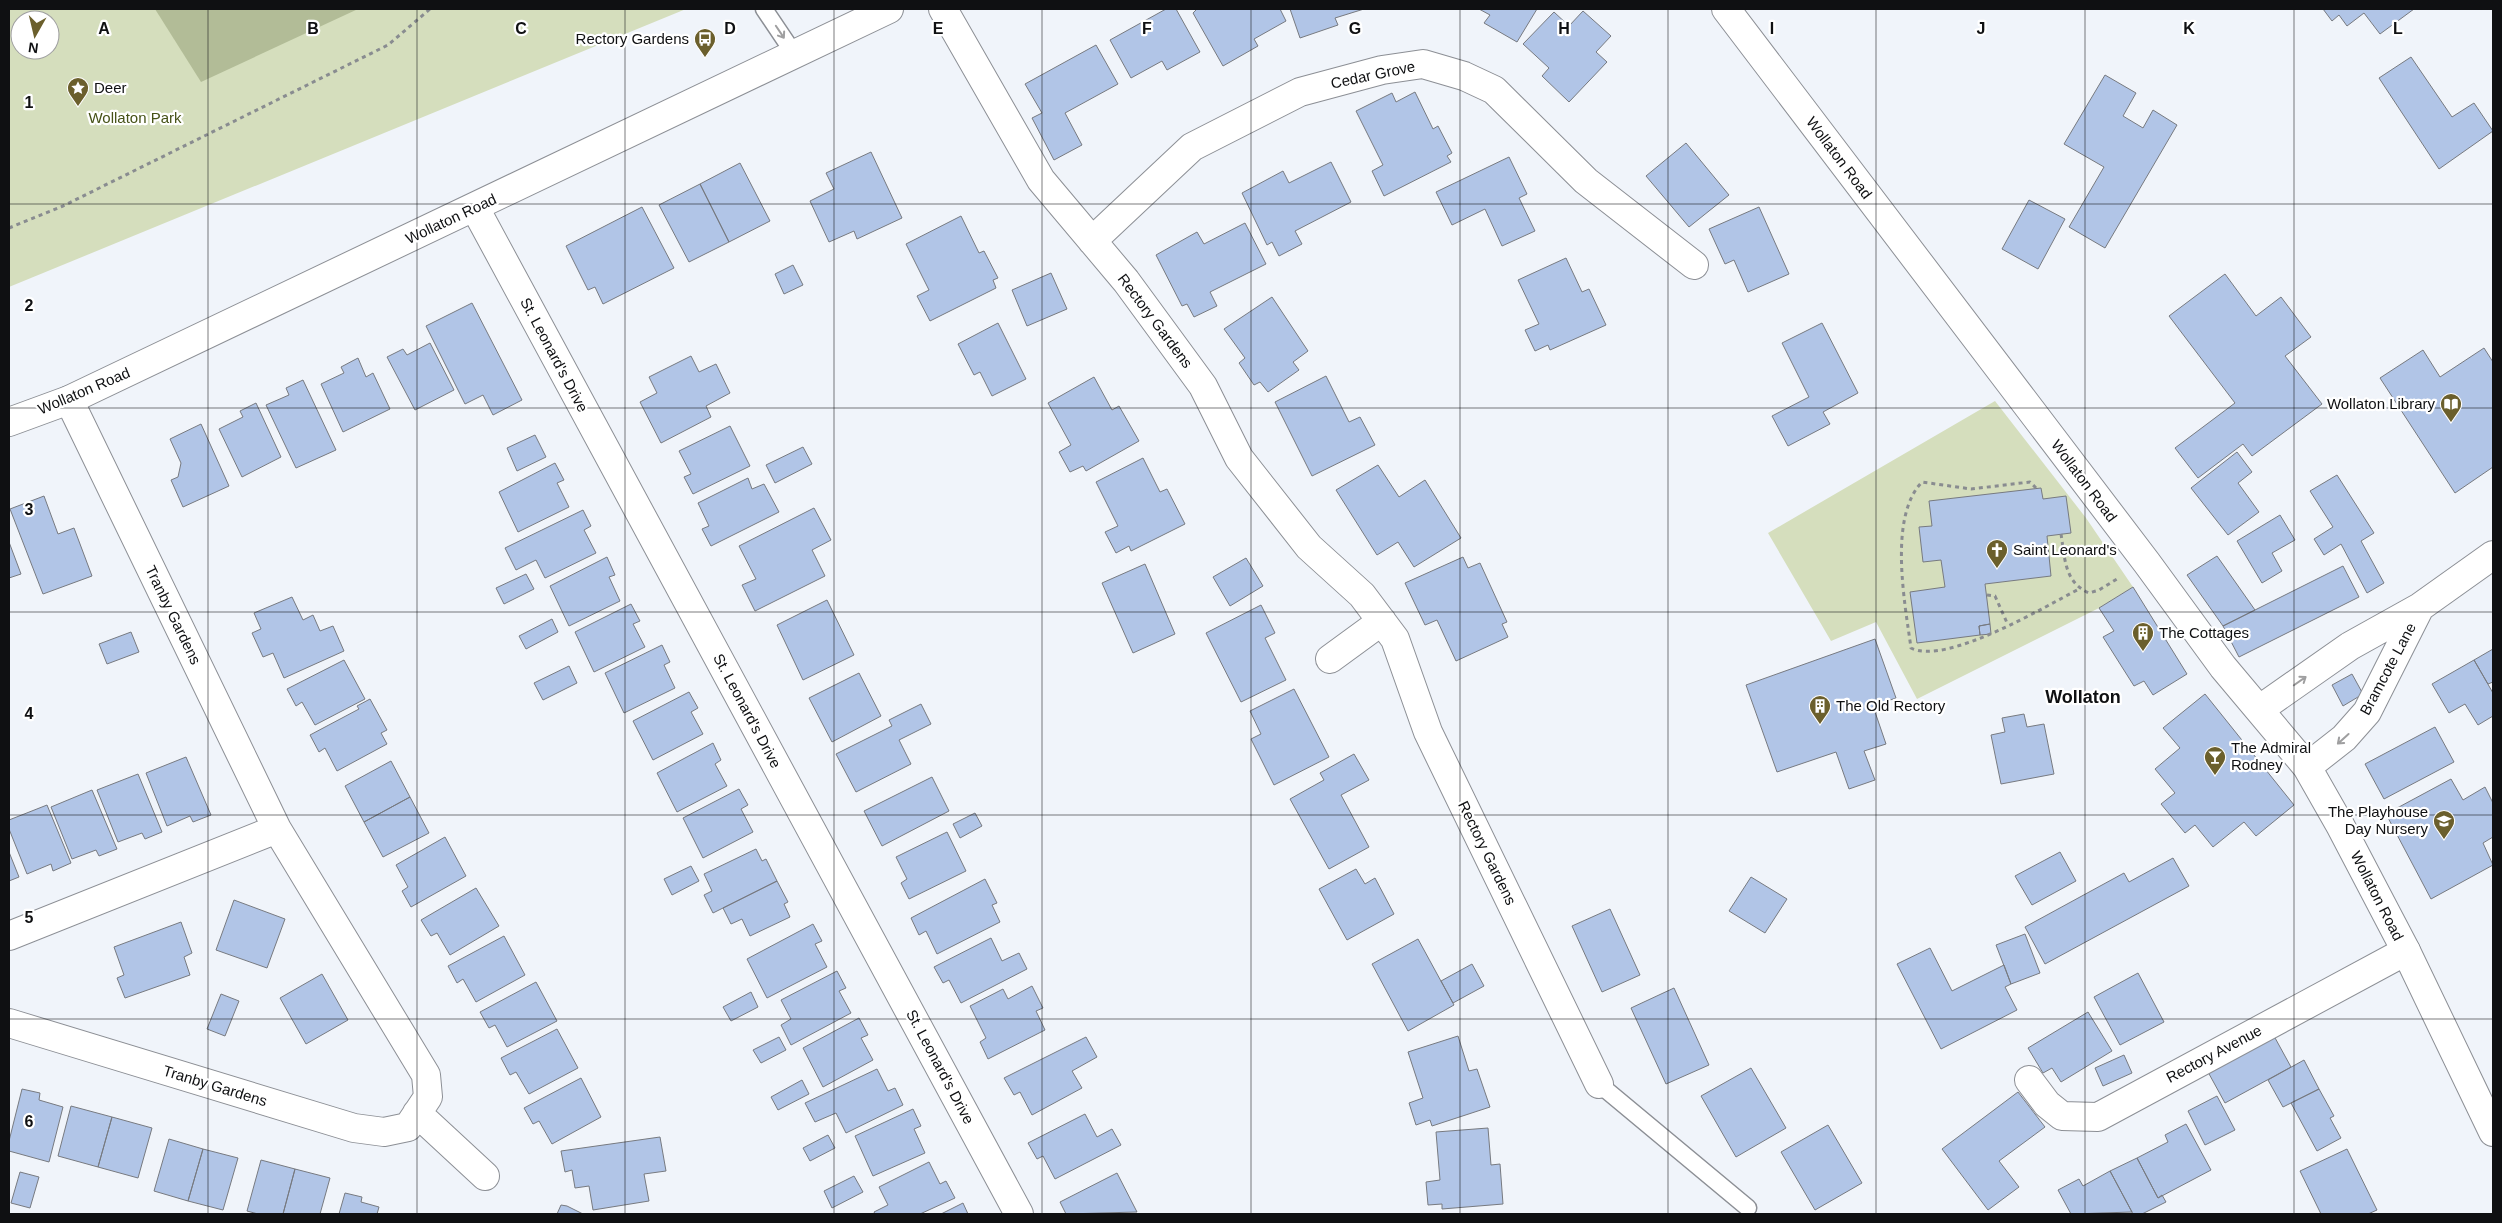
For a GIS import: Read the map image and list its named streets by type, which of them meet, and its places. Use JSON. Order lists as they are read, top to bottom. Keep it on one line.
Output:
{"streets":{"street":["Cedar Grove","Wollaton Road","Rectory Gardens","St. Leonard's Drive","Tranby Gardens","Bramcote Lane","Rectory Avenue"]},"crossings":[["Cedar Grove","Rectory Gardens"],["Wollaton Road","St. Leonard's Drive"],["Wollaton Road","Tranby Gardens"],["Wollaton Road","Bramcote Lane"],["Wollaton Road","Rectory Avenue"]],"districts":["Wollaton"],"parks":["Wollaton Park"],"places":{"bus stop":["Rectory Gardens"],"place":["Deer"],"library":["Wollaton Library"],"church":["Saint Leonard's"],"building":["The Cottages","The Old Rectory"],"bar":["The Admiral Rodney"],"school or university":["The Playhouse Day Nursery"]},"north":"bottom","grid":{"columns":["A","B","C","D","E","F","G","H","I","J","K","L"],"rows":["1","2","3","4","5","6"]}}
